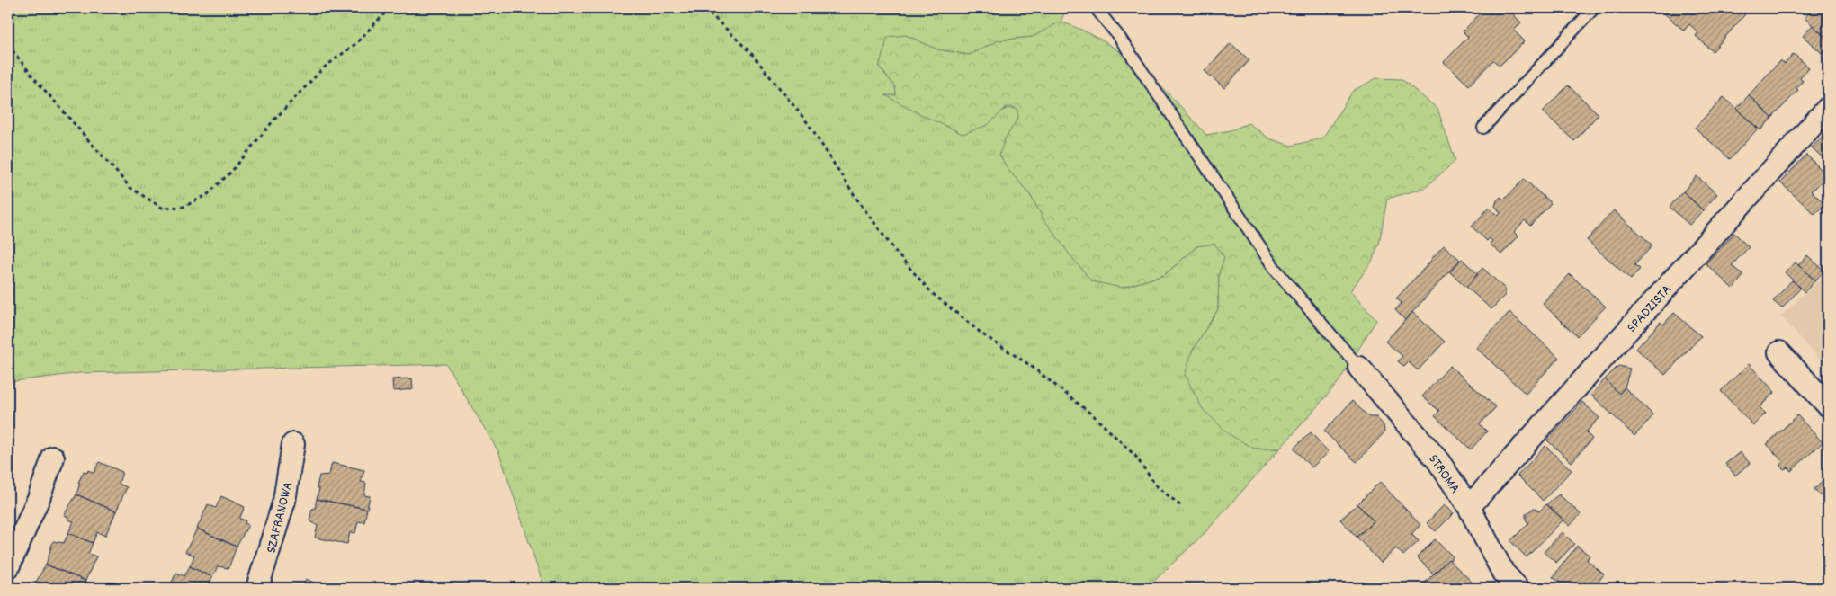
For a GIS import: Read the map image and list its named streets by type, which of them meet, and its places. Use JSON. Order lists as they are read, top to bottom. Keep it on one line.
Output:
{"streets":{"street":["SPADZISTA","STROMA","SZAFRANOWA"]},"crossings":[["SPADZISTA","STROMA"]]}
